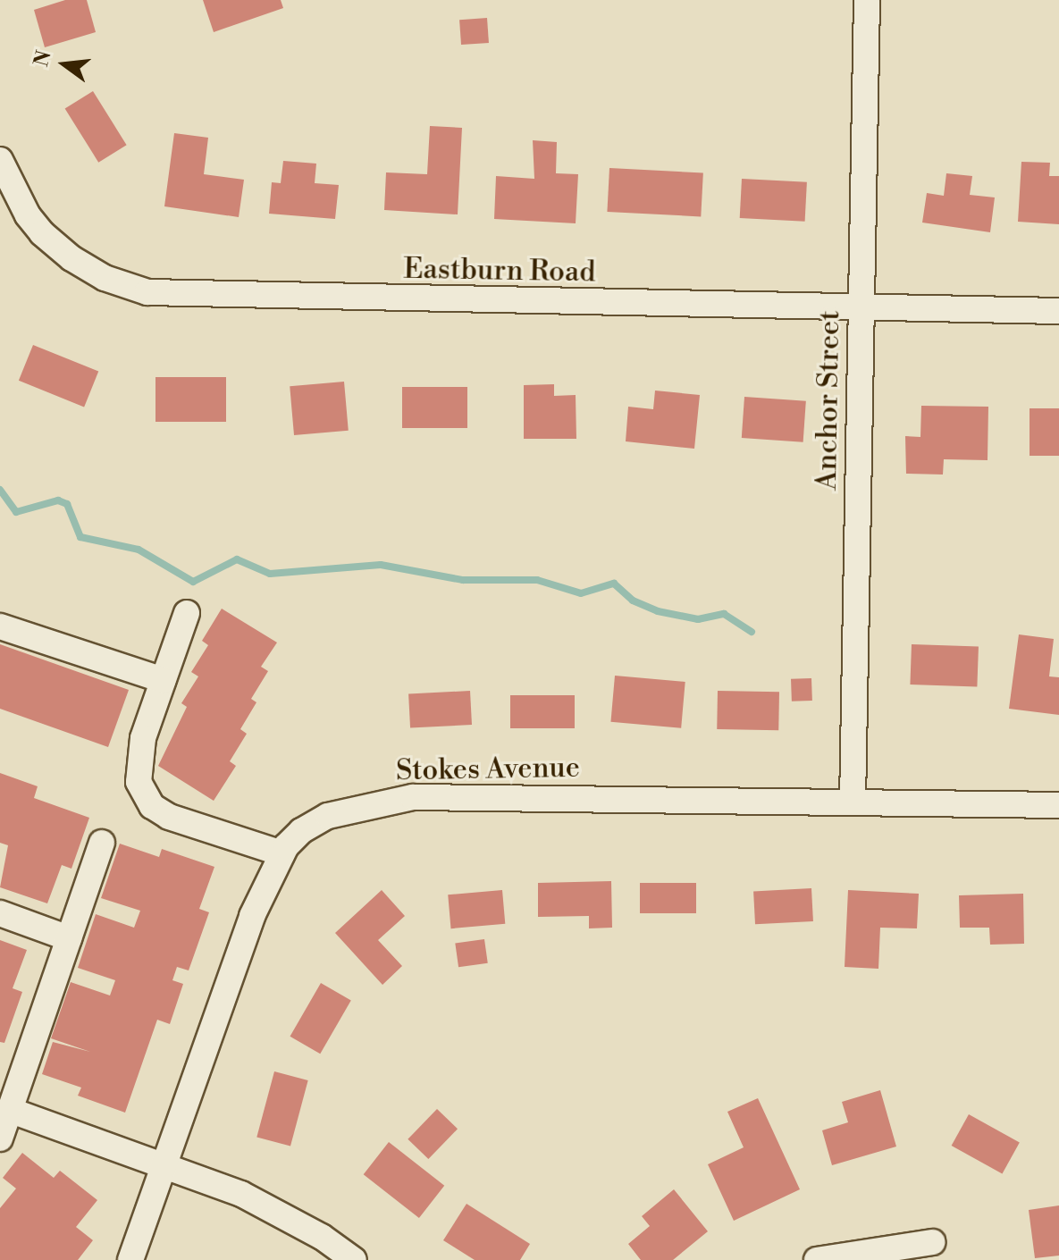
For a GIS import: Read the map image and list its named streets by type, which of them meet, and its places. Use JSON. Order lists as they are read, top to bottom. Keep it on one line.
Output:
{"streets":{"street":["Eastburn Road","Anchor Street","Stokes Avenue"]},"crossings":[["Eastburn Road","Anchor Street"],["Anchor Street","Stokes Avenue"]],"north":"left"}
